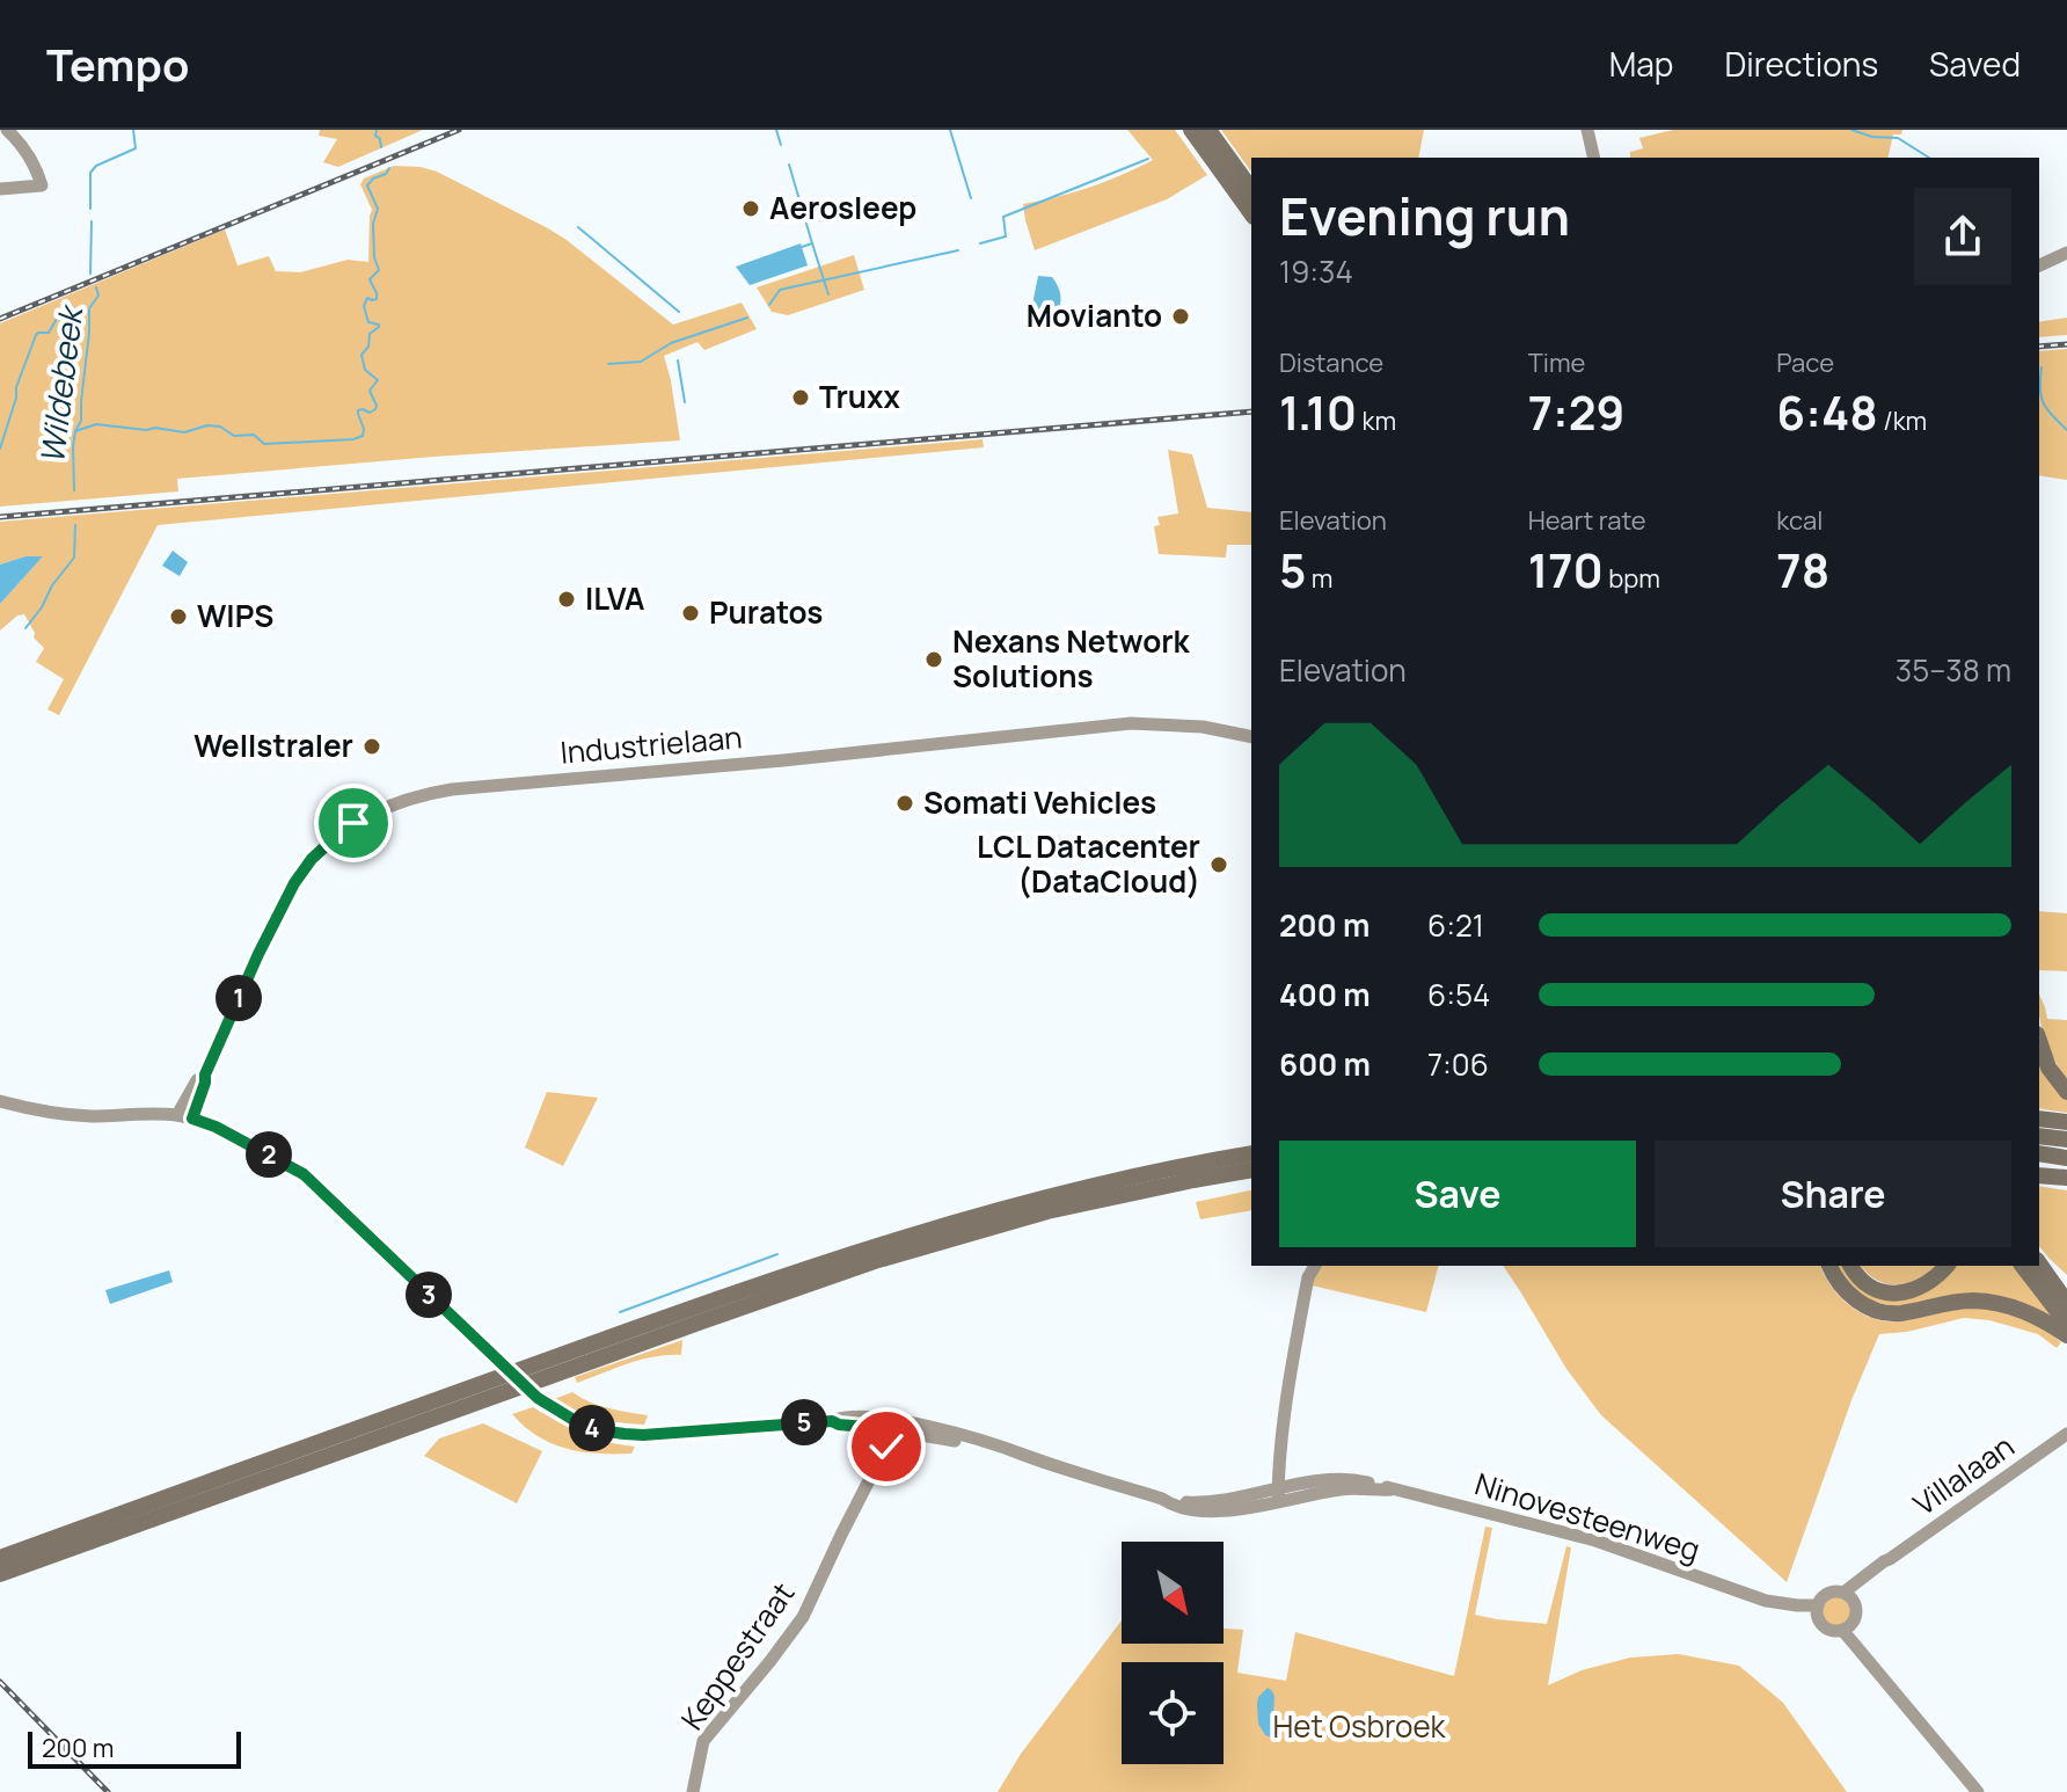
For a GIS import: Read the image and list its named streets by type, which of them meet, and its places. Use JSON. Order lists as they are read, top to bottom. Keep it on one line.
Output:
{"streets":{"main road":["Industrielaan","Villalaan","Ninovesteenweg","Keppestraat"]},"crossings":[["Industrielaan","Ninovesteenweg"],["Villalaan","Ninovesteenweg"],["Ninovesteenweg","Keppestraat"]],"water":["Wildebeek"],"parks":["Het Osbroek"],"places":["Aerosleep","Movianto","Truxx","ILVA","Puratos","WIPS","Nexans Network Solutions","Wellstraler","Somati Vehicles","LCL Datacenter (DataCloud)"],"scale_bar":"200 m","north":"bottom right","page":{"header":"Tempo","nav":["Map","Directions","Saved"],"heading":["Evening run","19:34"],"stats":[["Distance","1.10 km"],["Time","7:29"],["Pace","6:48 /km"],["Elevation","5 m"],["Heart rate","170 bpm"],["kcal","78"]],"chart":["Elevation","35–38 m"],"list":[{"name":"200 m","note":"6:21"},{"name":"400 m","note":"6:54"},{"name":"600 m","note":"7:06"}],"pins":["1","2","3","5","4"],"buttons":["Save","Share"],"scale":"200 m"}}
